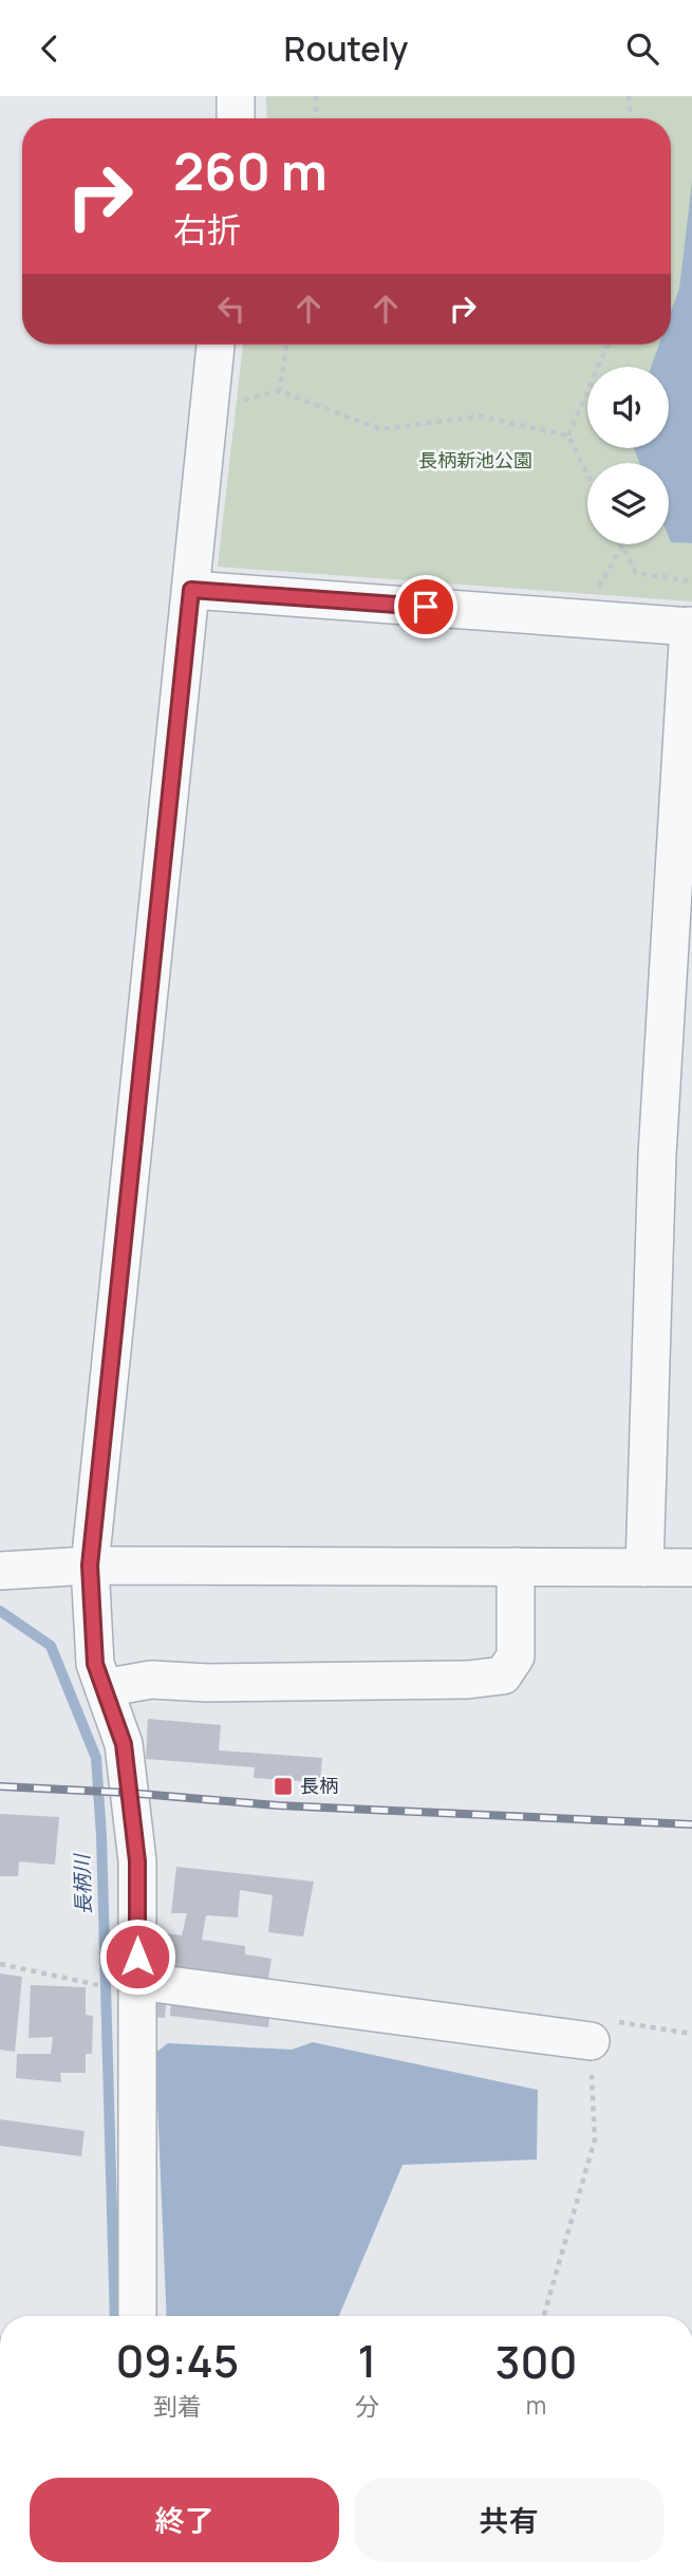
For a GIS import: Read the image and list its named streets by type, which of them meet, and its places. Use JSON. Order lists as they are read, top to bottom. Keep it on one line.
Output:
{"water":["長柄川"],"parks":["長柄新池公園"],"places":{"transit":["長柄"]},"page":{"header":"Routely","turn":["260 m","右折"],"eta":["09:45","到着","1","分","300","m"],"buttons":["終了","共有"]}}
